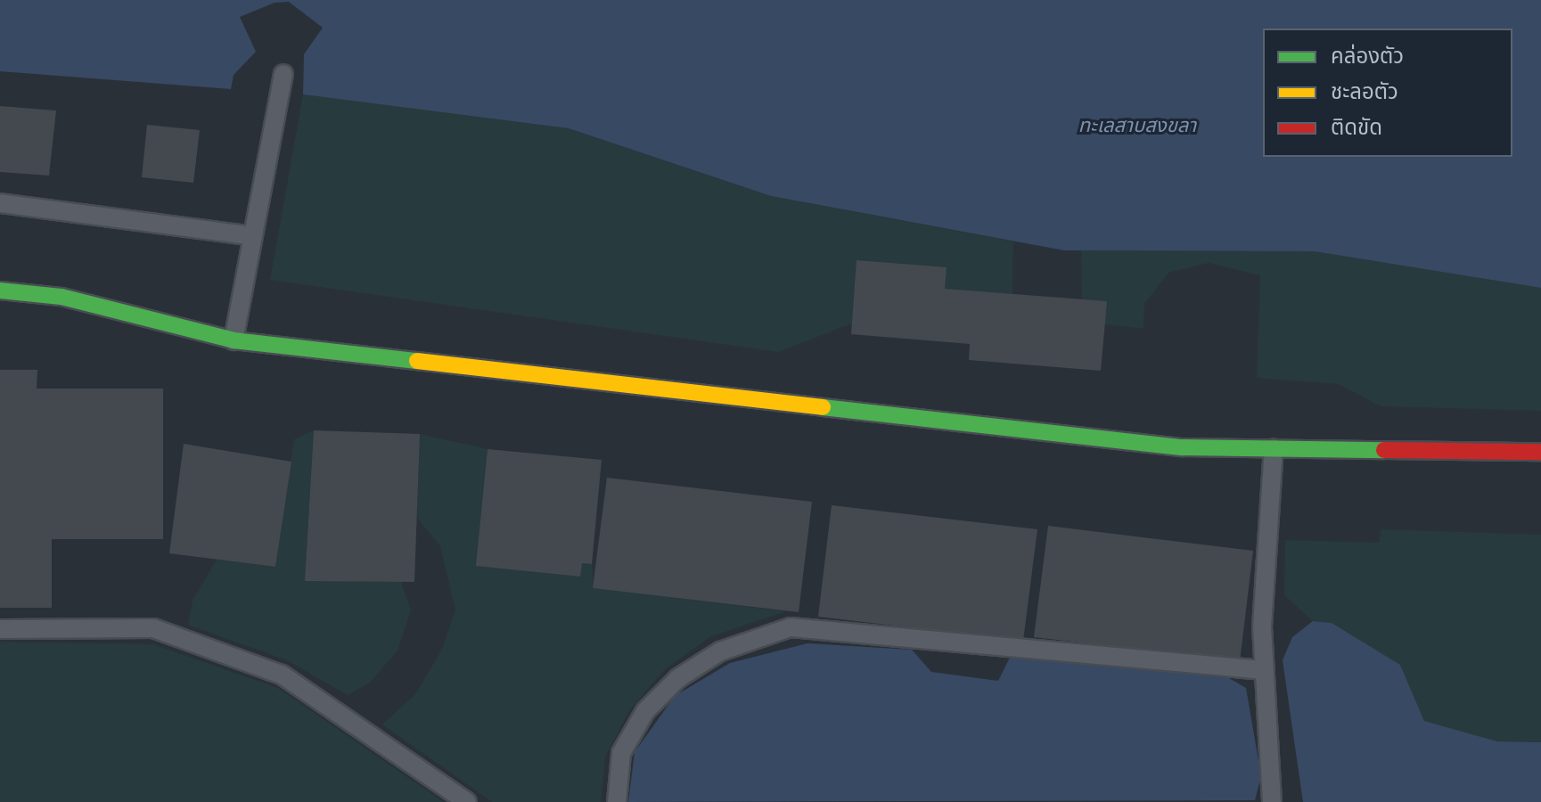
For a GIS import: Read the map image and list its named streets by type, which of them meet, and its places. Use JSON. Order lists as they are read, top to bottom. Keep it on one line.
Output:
{"water":["ทะเลสาบสงขลา"],"legend":["คล่องตัว","ชะลอตัว","ติดขัด"]}
